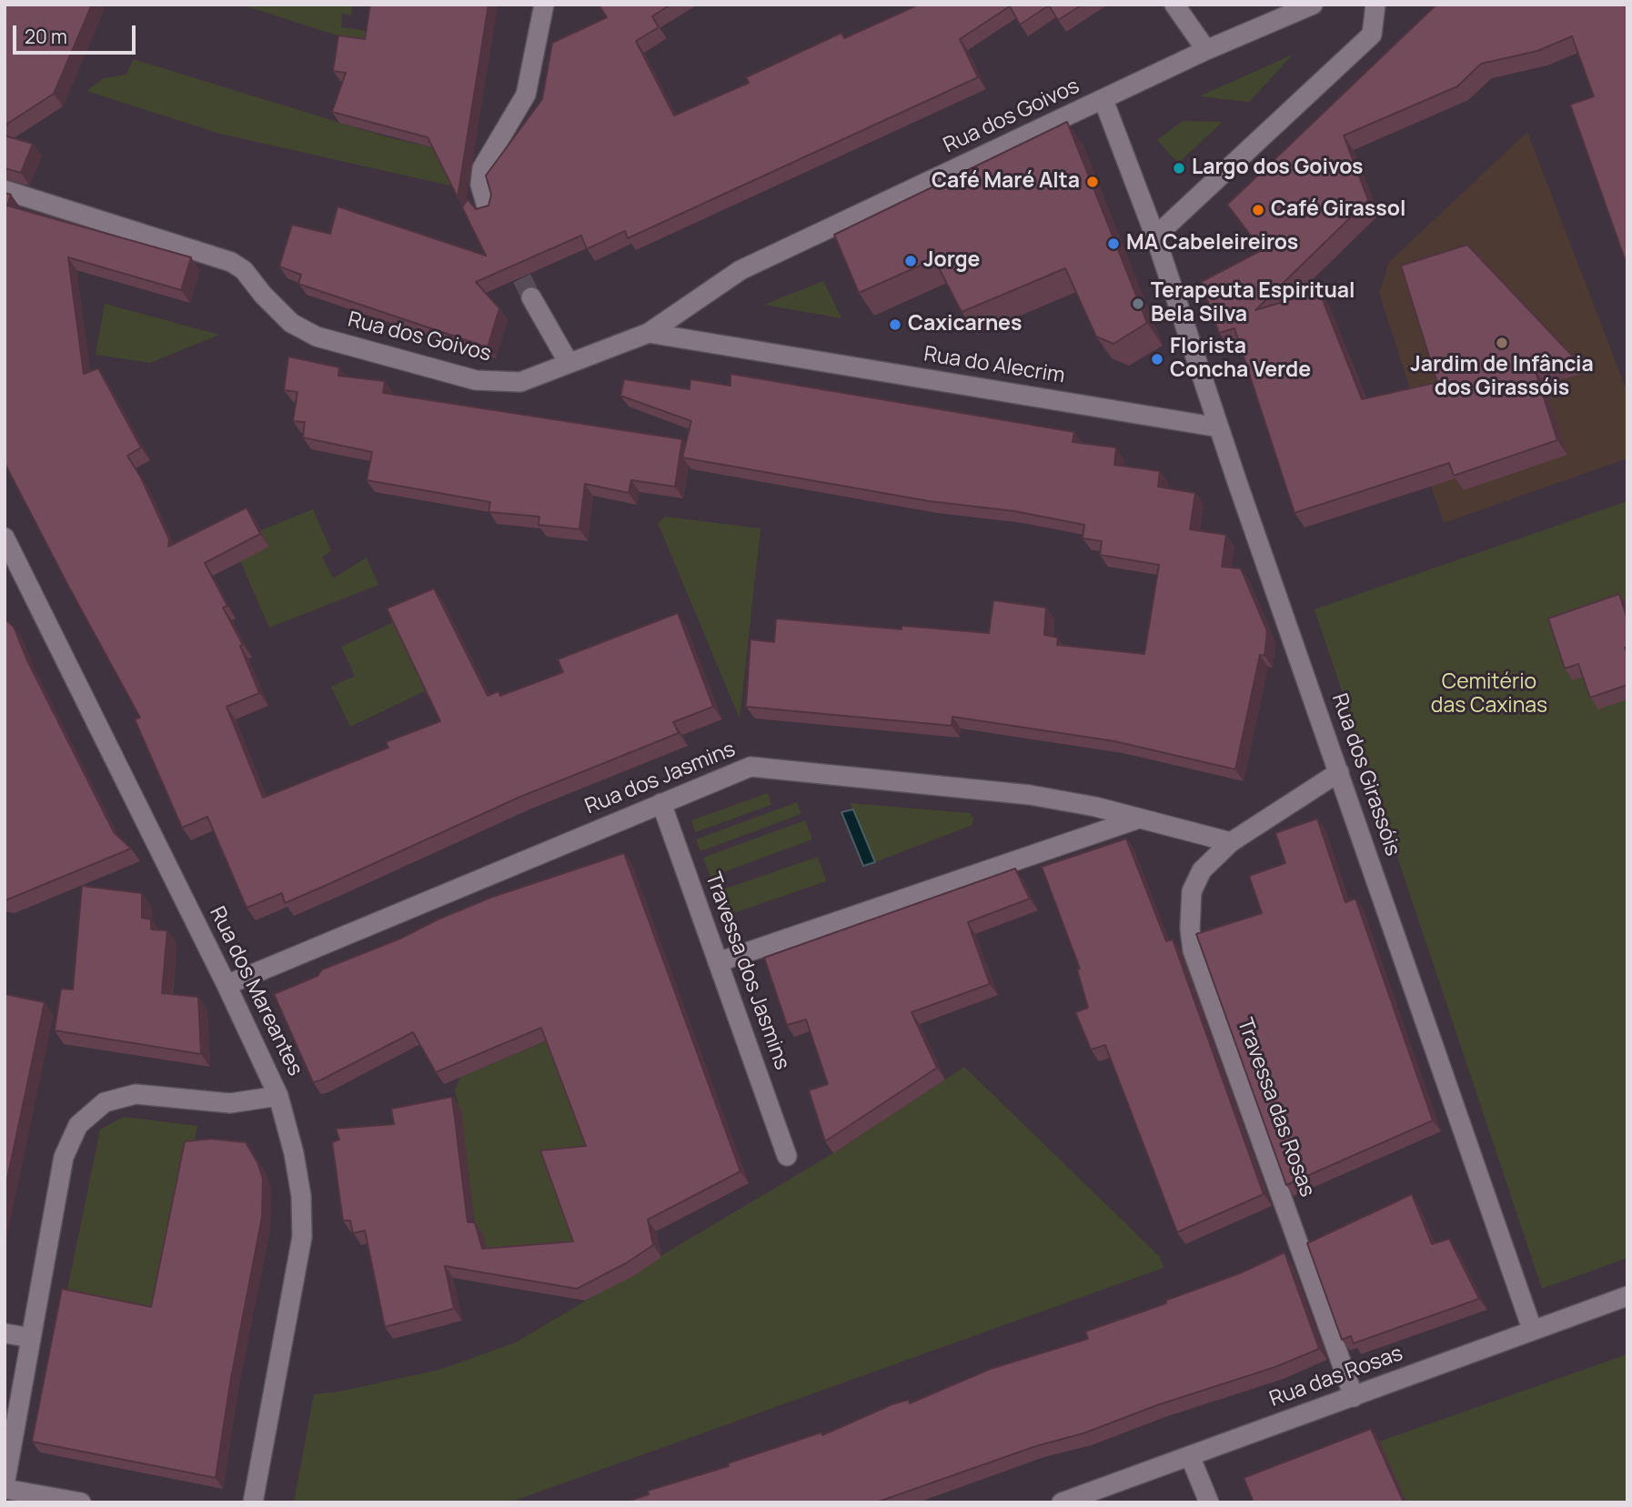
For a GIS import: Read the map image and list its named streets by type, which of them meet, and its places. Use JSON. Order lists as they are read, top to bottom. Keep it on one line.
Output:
{"streets":{"street":["Rua dos Goivos","Rua do Alecrim","Rua dos Girassóis","Rua dos Jasmins","Travessa dos Jasmins","Rua dos Mareantes","Travessa das Rosas","Rua das Rosas"]},"crossings":[["Rua dos Goivos","Rua do Alecrim"],["Rua dos Goivos","Rua dos Girassóis"],["Rua do Alecrim","Rua dos Girassóis"],["Rua dos Girassóis","Rua das Rosas"],["Rua dos Jasmins","Travessa dos Jasmins"],["Rua dos Jasmins","Rua dos Mareantes"],["Rua dos Jasmins","Travessa das Rosas"],["Travessa das Rosas","Rua das Rosas"]],"parks":["Cemitério das Caxinas"],"places":["Largo dos Goivos","Café Maré Alta","Café Girassol","MA Cabeleireiros","Jorge","Terapeuta Espiritual Bela Silva","Caxicarnes","Jardim de Infância dos Girassóis","Florista Concha Verde"],"scale_bar":"20 m"}
